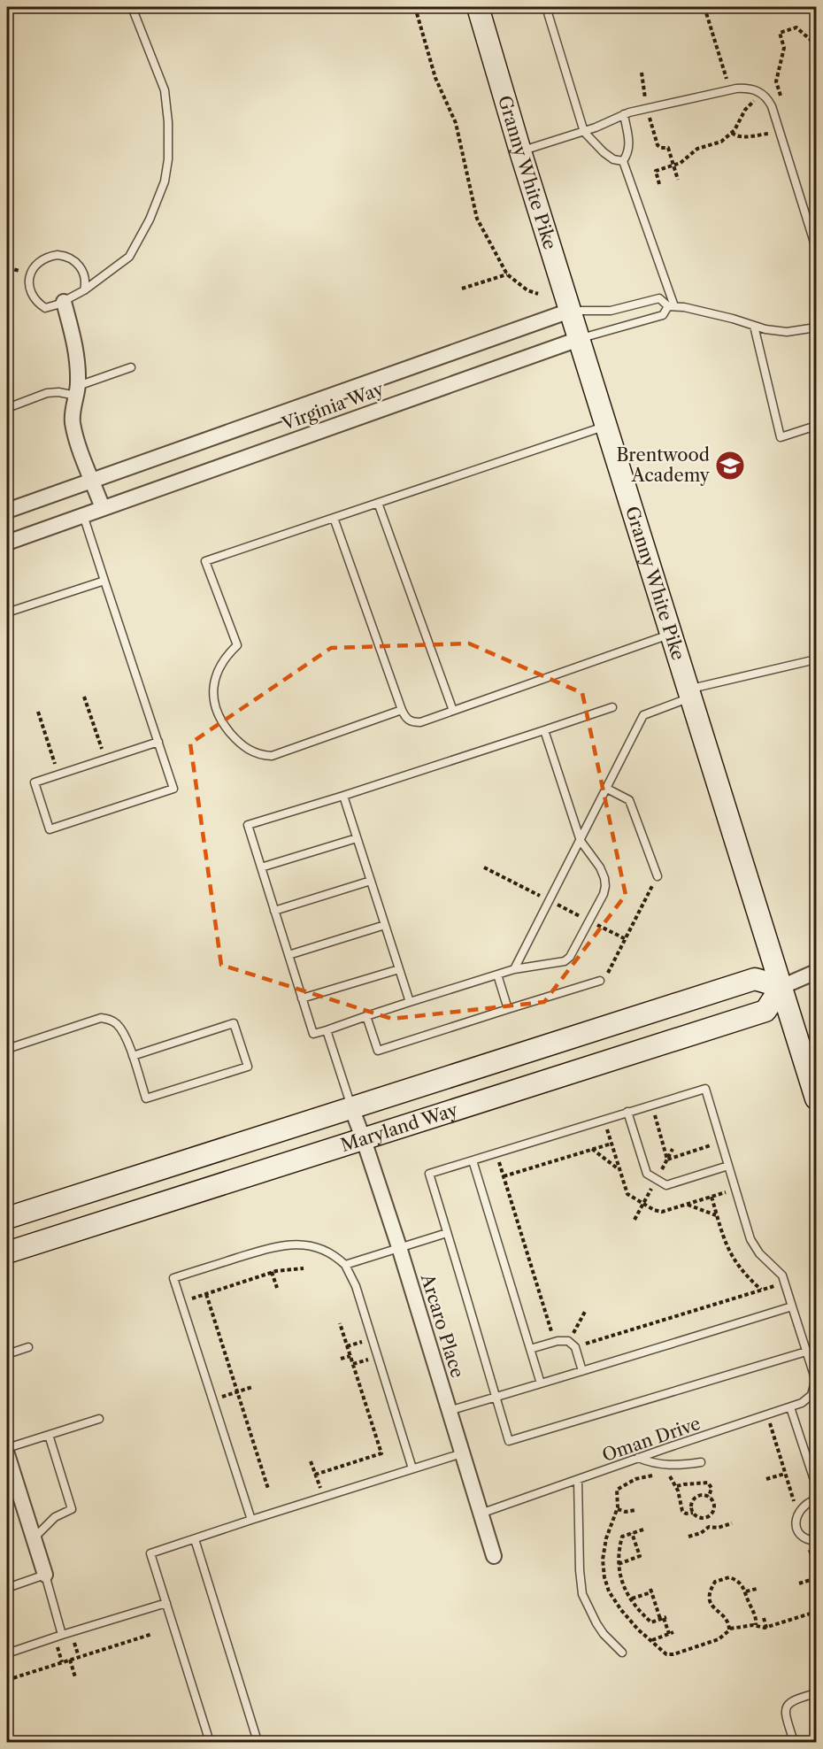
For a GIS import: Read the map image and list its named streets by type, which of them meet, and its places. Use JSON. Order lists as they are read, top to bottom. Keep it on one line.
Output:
{"streets":{"main road":["Granny White Pike","Maryland Way"],"street":["Virginia Way","Arcaro Place"],"lane":["Oman Drive"]},"crossings":[["Granny White Pike","Virginia Way"],["Granny White Pike","Maryland Way"],["Maryland Way","Arcaro Place"],["Arcaro Place","Oman Drive"]],"places":{"school or university":["Brentwood Academy"]}}
